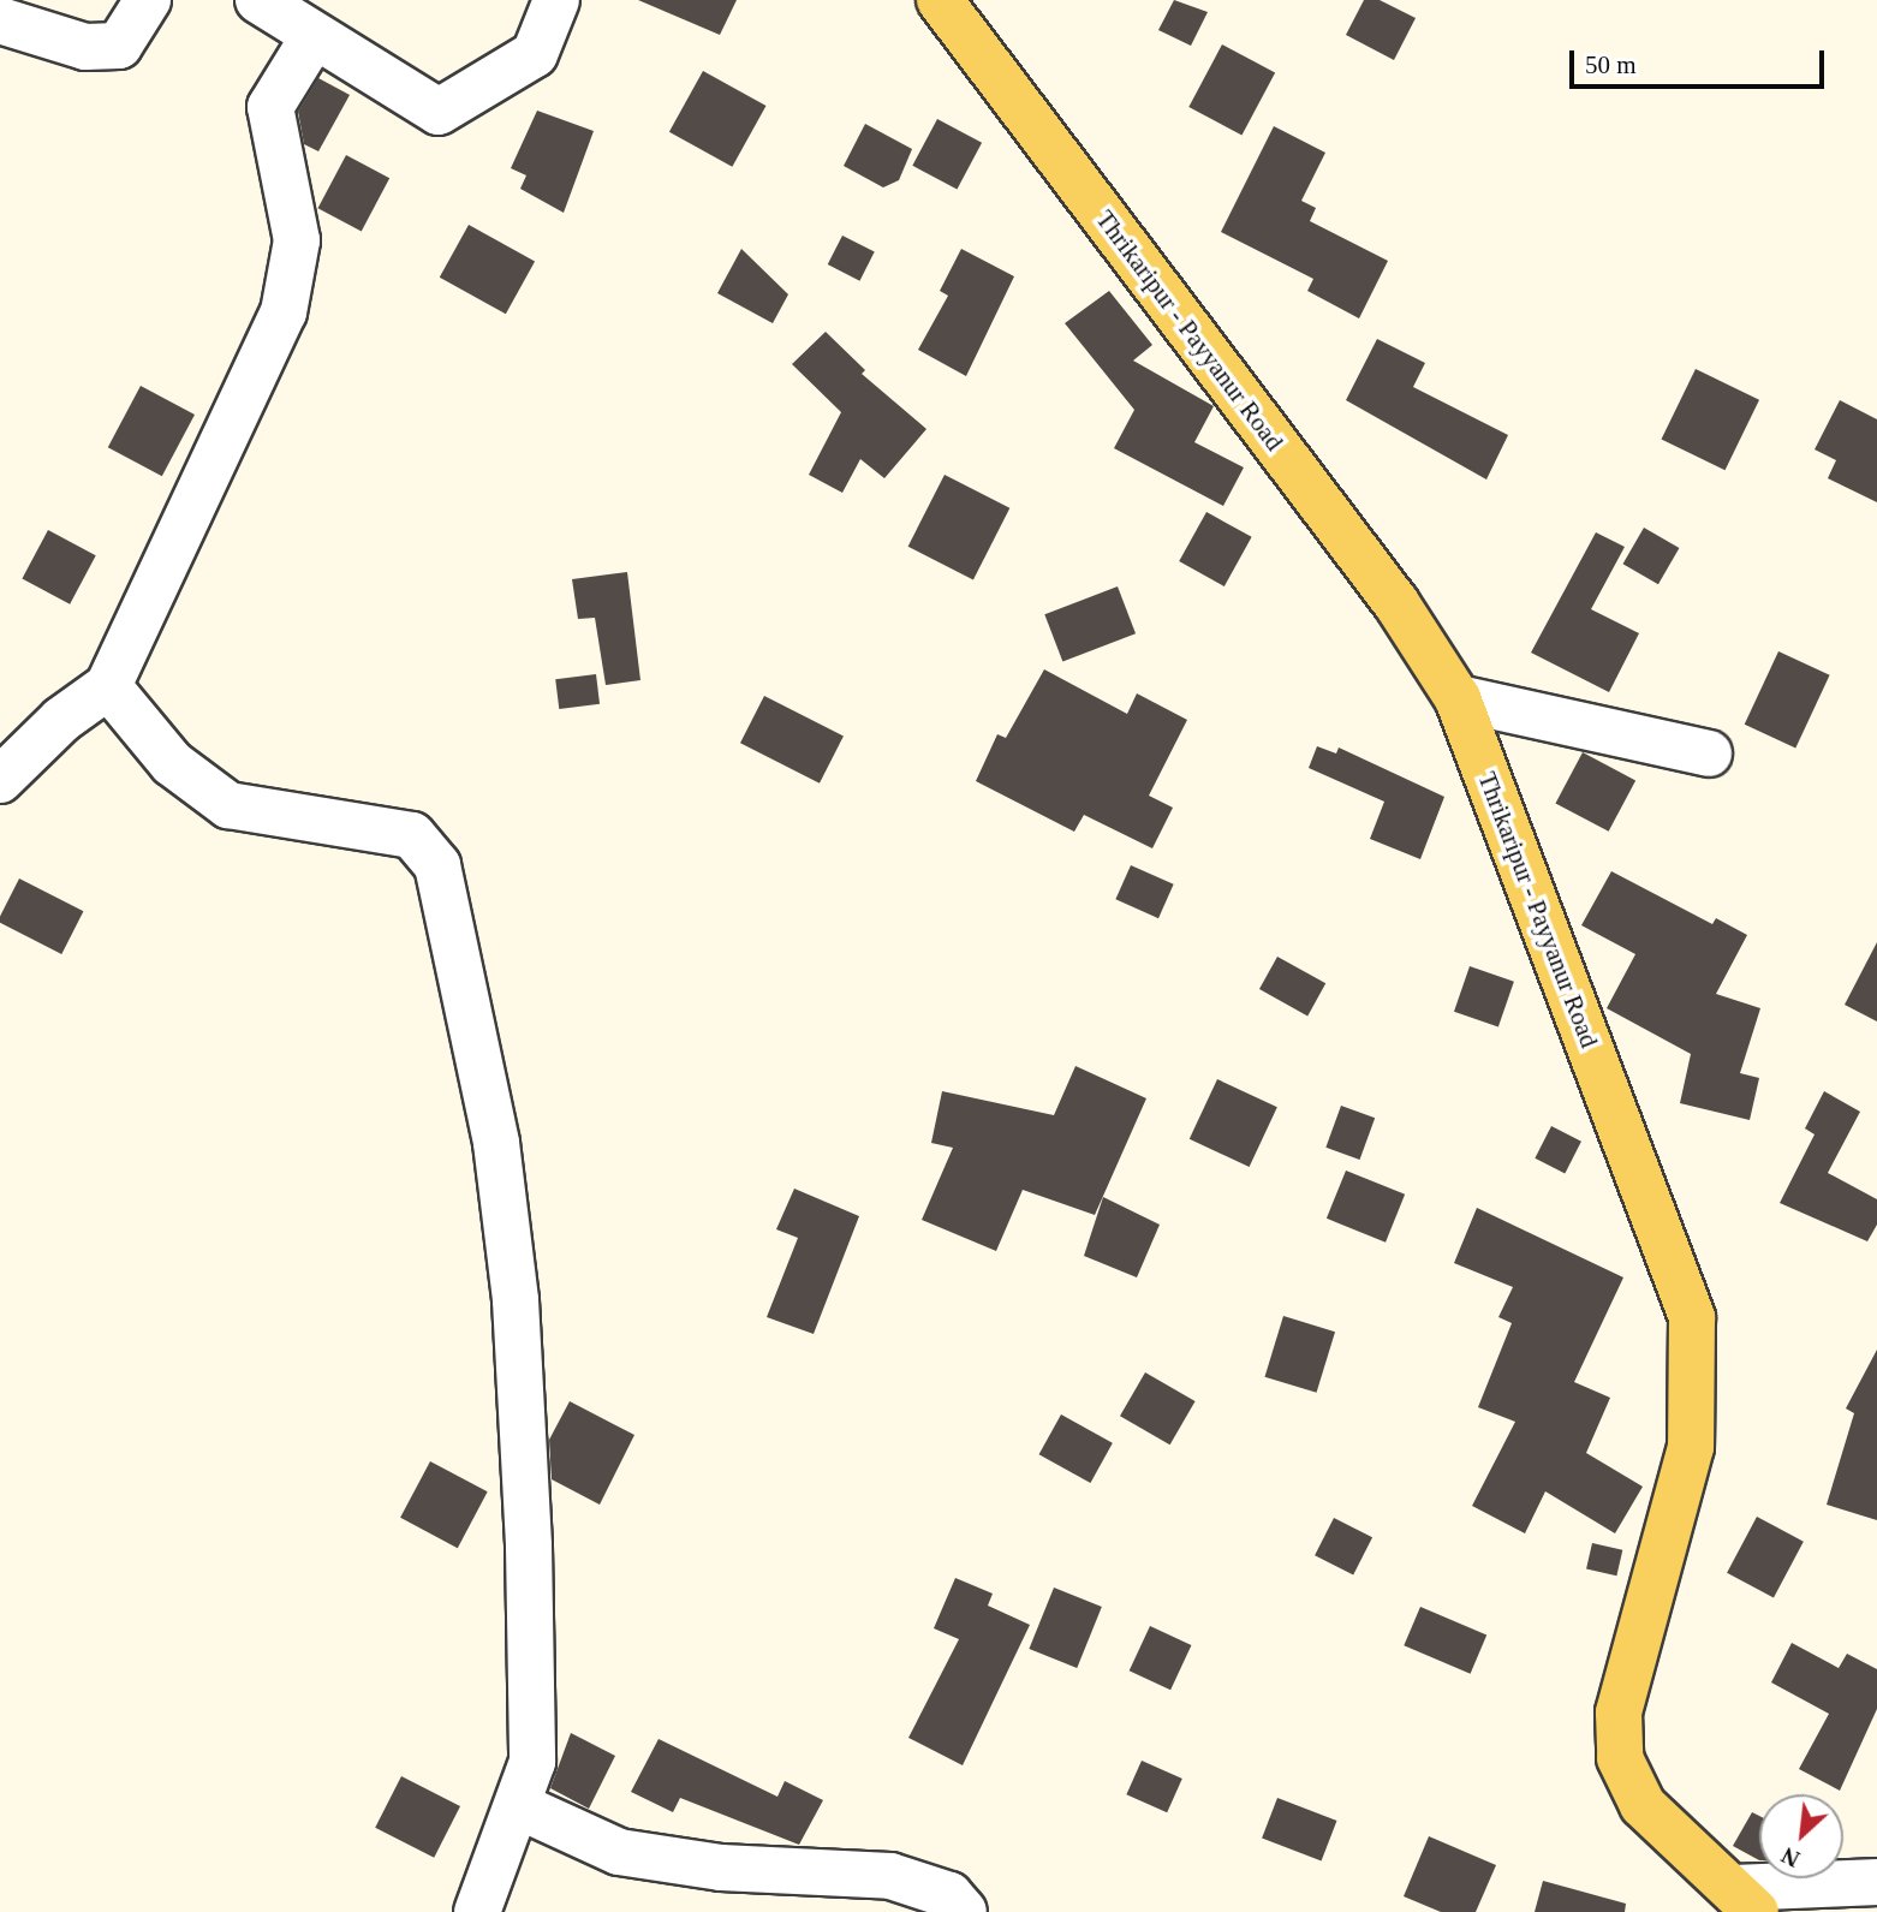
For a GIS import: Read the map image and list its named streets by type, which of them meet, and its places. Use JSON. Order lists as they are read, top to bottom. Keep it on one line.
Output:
{"streets":{"main road":["Thrikaripur - Payyanur Road"]},"scale_bar":"50 m","north":"bottom left"}
